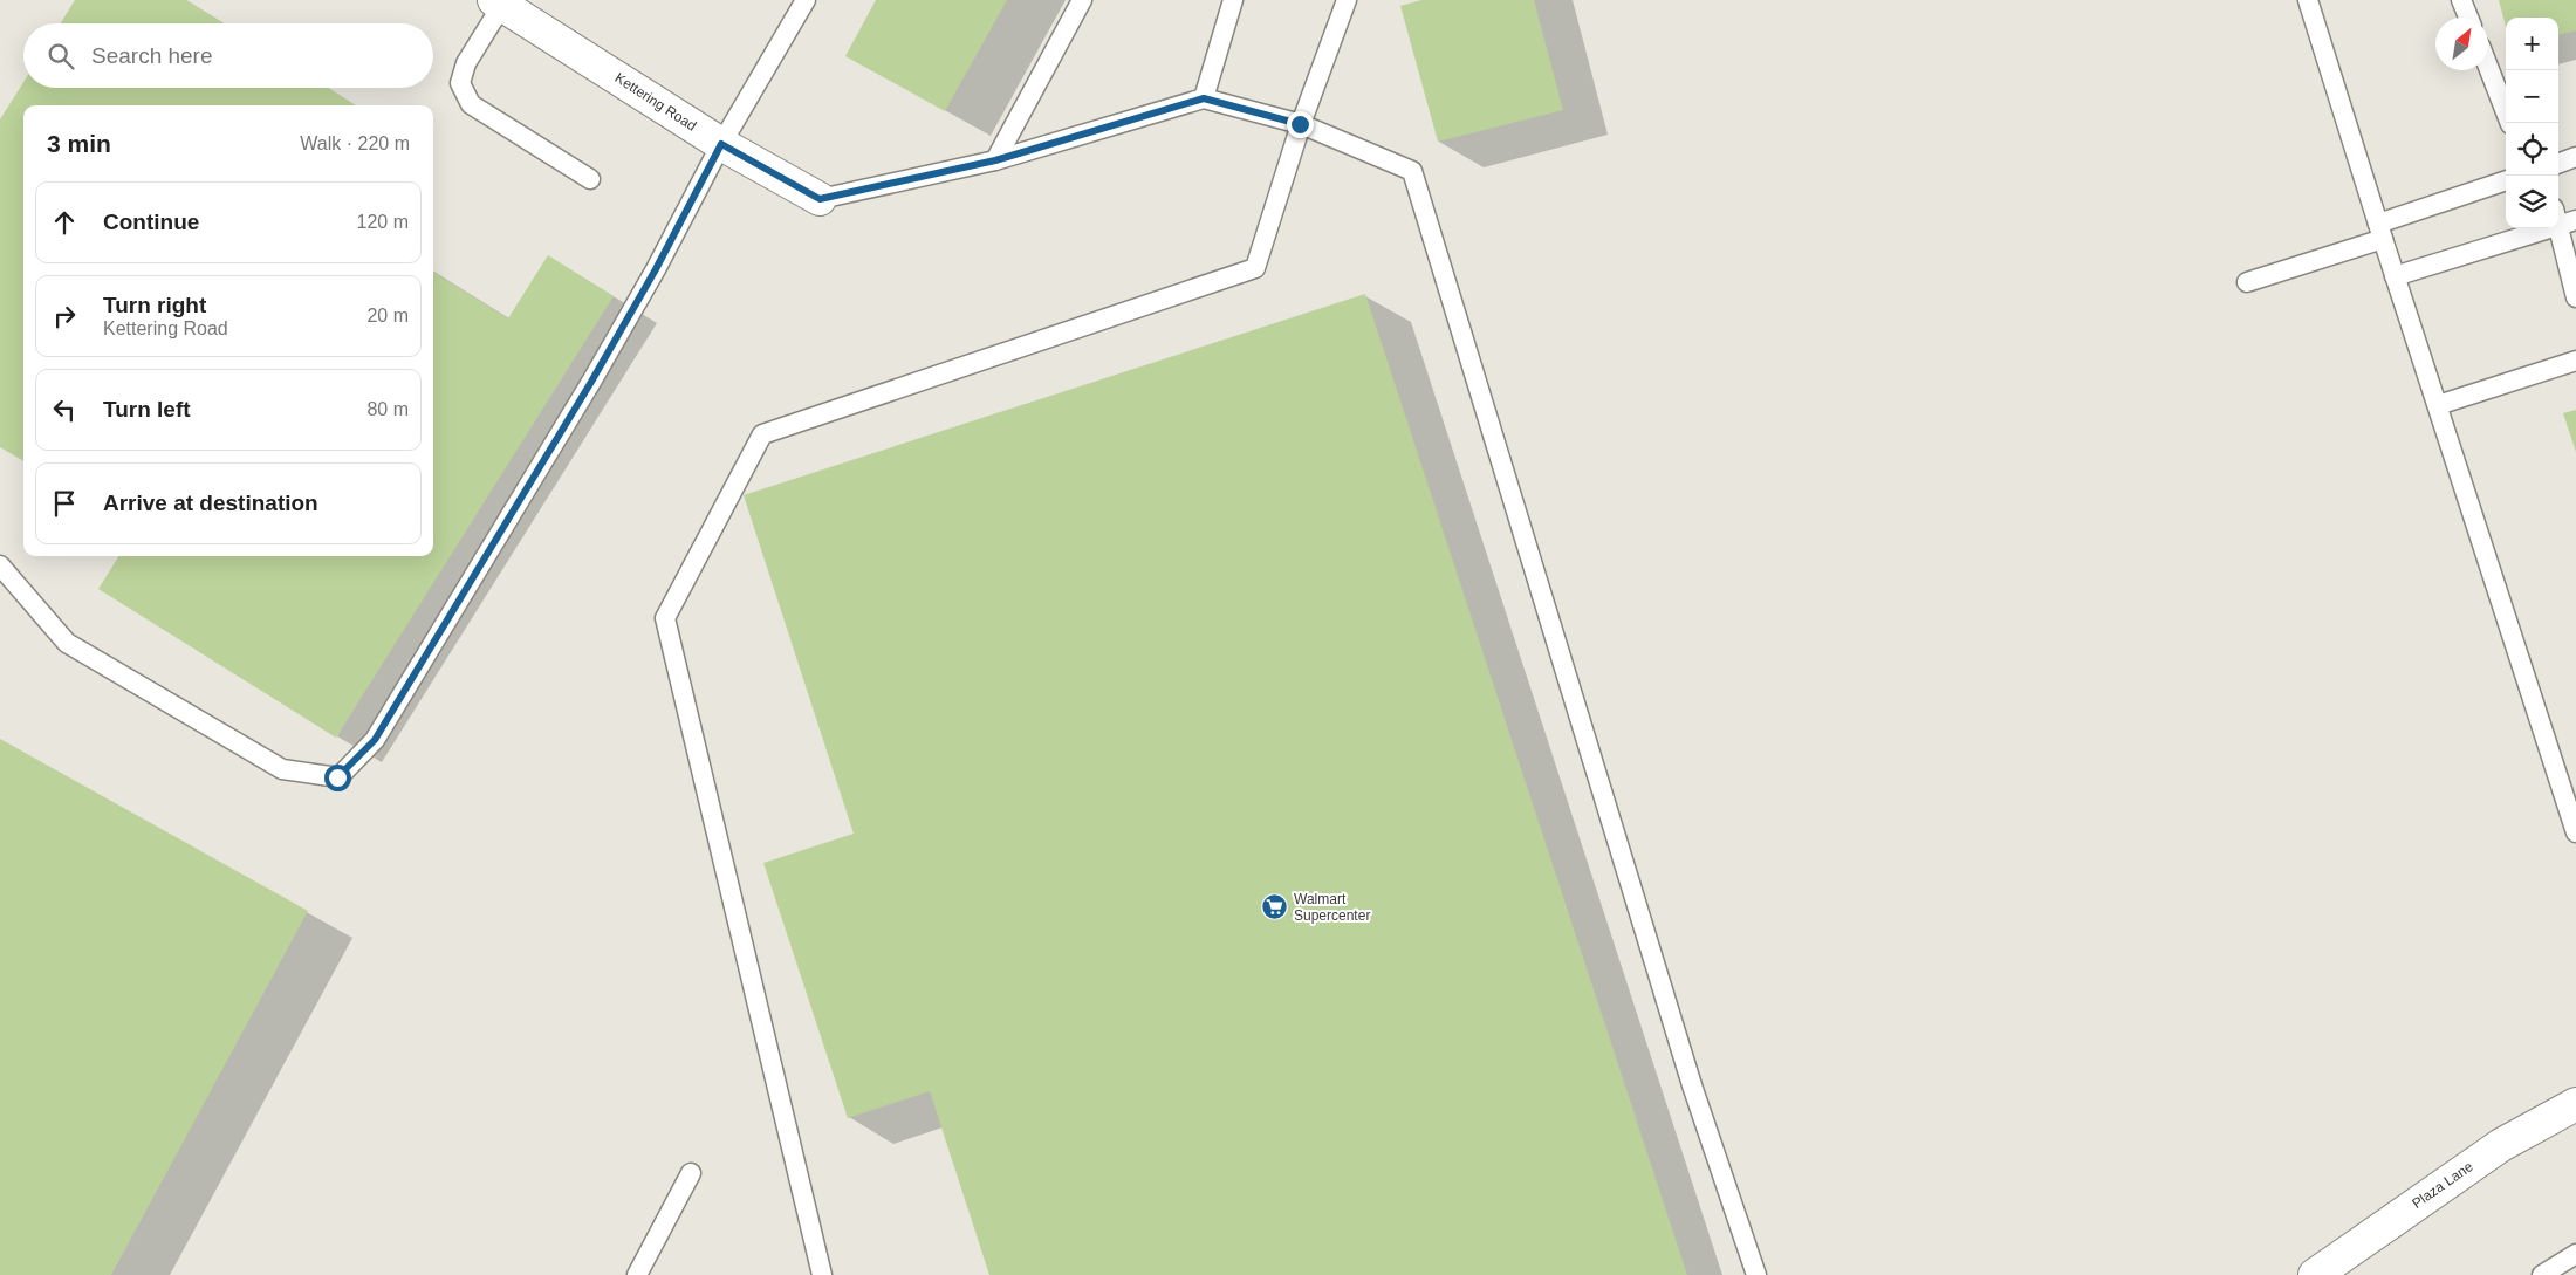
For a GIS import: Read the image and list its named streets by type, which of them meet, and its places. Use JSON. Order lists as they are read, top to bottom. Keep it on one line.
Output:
{"streets":{"street":["Kettering Road","Plaza Lane"]},"places":{"supermarket":["Walmart Supercenter"]},"north":"top right","page":{"map_buttons":["+","−"],"search":"Search here","heading":["3 min","Walk · 220 m"],"list":[["Continue","120 m"],["Turn right","Kettering Road","20 m"],["Turn left","80 m"],"Arrive at destination"]}}
